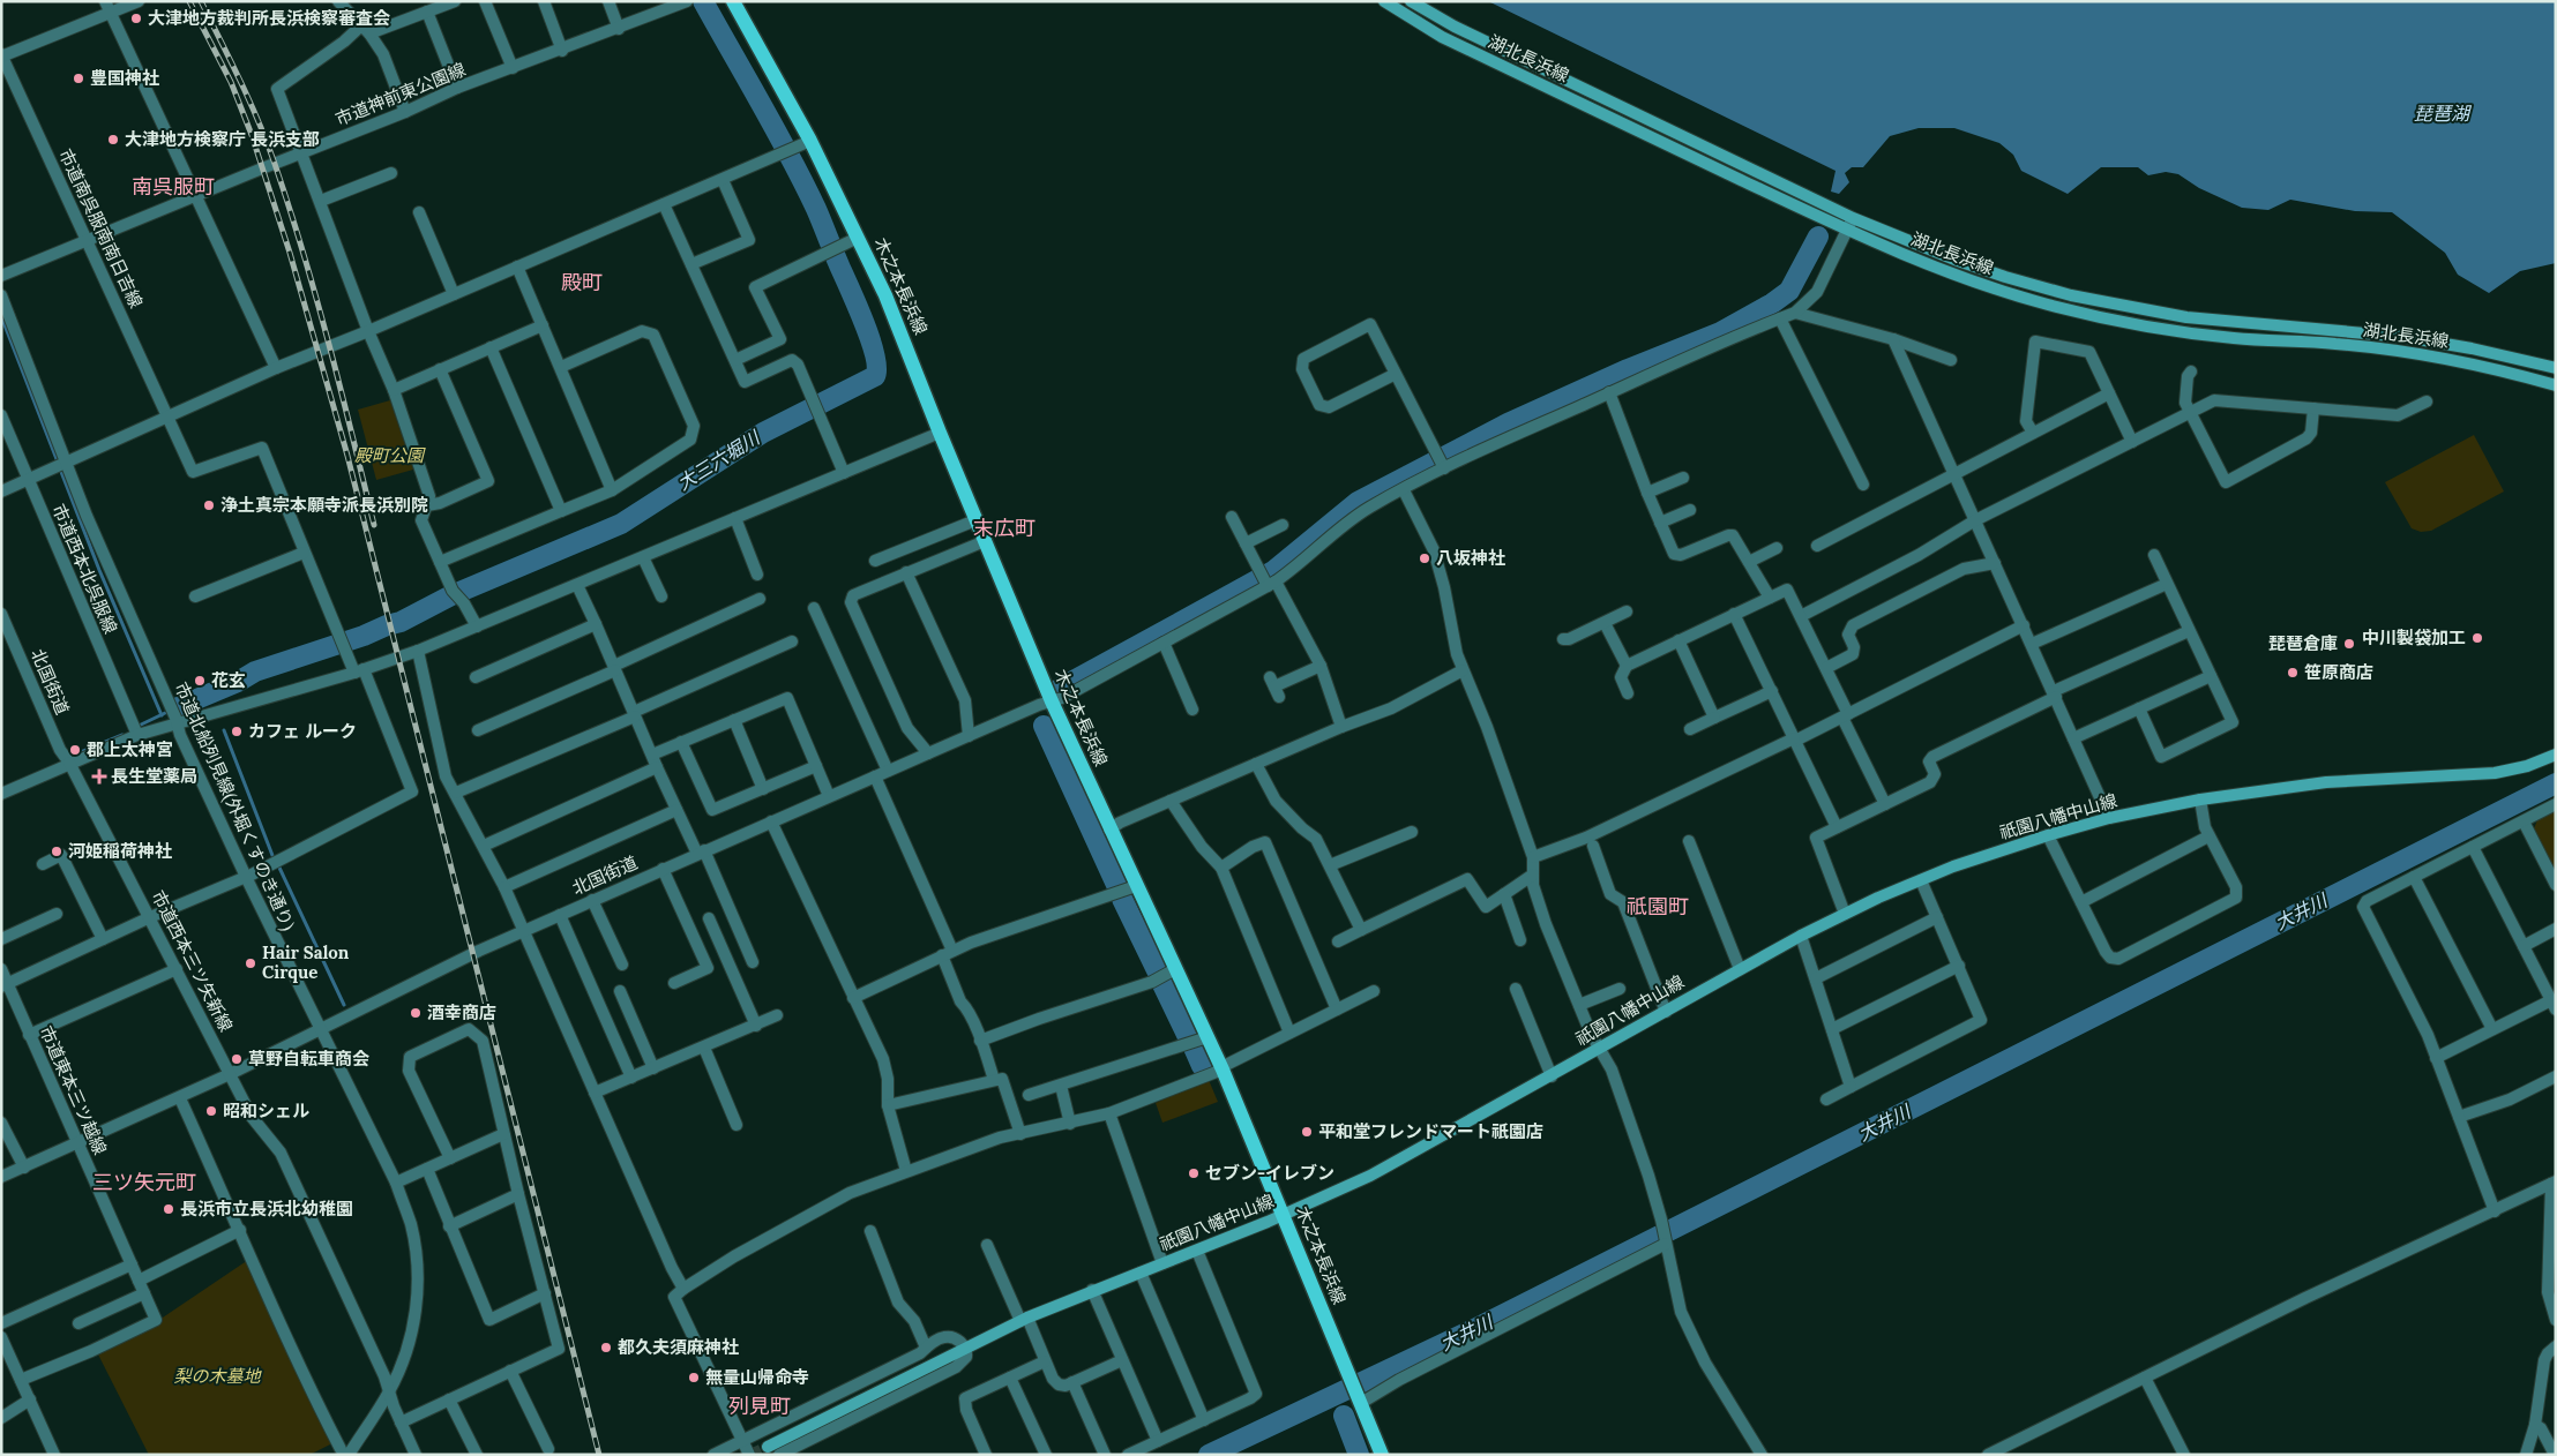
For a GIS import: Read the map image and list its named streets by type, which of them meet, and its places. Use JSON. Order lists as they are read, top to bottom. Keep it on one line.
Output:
{"streets":{"main road":["湖北長浜線","木之本長浜線","祇園八幡中山線"],"street":["市道神前東公園線","市道南呉服南南日吉線","市道西本北呉服線","北国街道","市道北船列見線(外堀くすのき通り)","市道西本三ツ矢新線","市道東本三ツ越線"]},"crossings":[["市道神前東公園線","市道南呉服南南日吉線"],["木之本長浜線","北国街道"],["木之本長浜線","祇園八幡中山線"],["北国街道","市道北船列見線(外堀くすのき通り)"],["北国街道","市道西本三ツ矢新線"],["北国街道","市道東本三ツ越線"],["市道北船列見線(外堀くすのき通り)","市道西本三ツ矢新線"]],"districts":["南呉服町","殿町","末広町","祇園町","三ツ矢元町","列見町"],"water":["琵琶湖","大三六堀川","大井川"],"parks":["殿町公園","梨の木墓地"],"places":{"other":["大津地方裁判所長浜検察審査会","豊国神社","大津地方検察庁 長浜支部","浄土真宗本願寺派長浜別院","八坂神社","中川製袋加工","琵琶倉庫","笹原商店","花玄","カフェ ルーク","郡上太神宮","河姫稲荷神社","Hair Salon Cirque","酒幸商店","草野自転車商会","昭和シェル","平和堂フレンドマート祇園店","セブン-イレブン","長浜市立長浜北幼稚園","都久夫須麻神社","無量山帰命寺"],"health":["長生堂薬局"]}}
